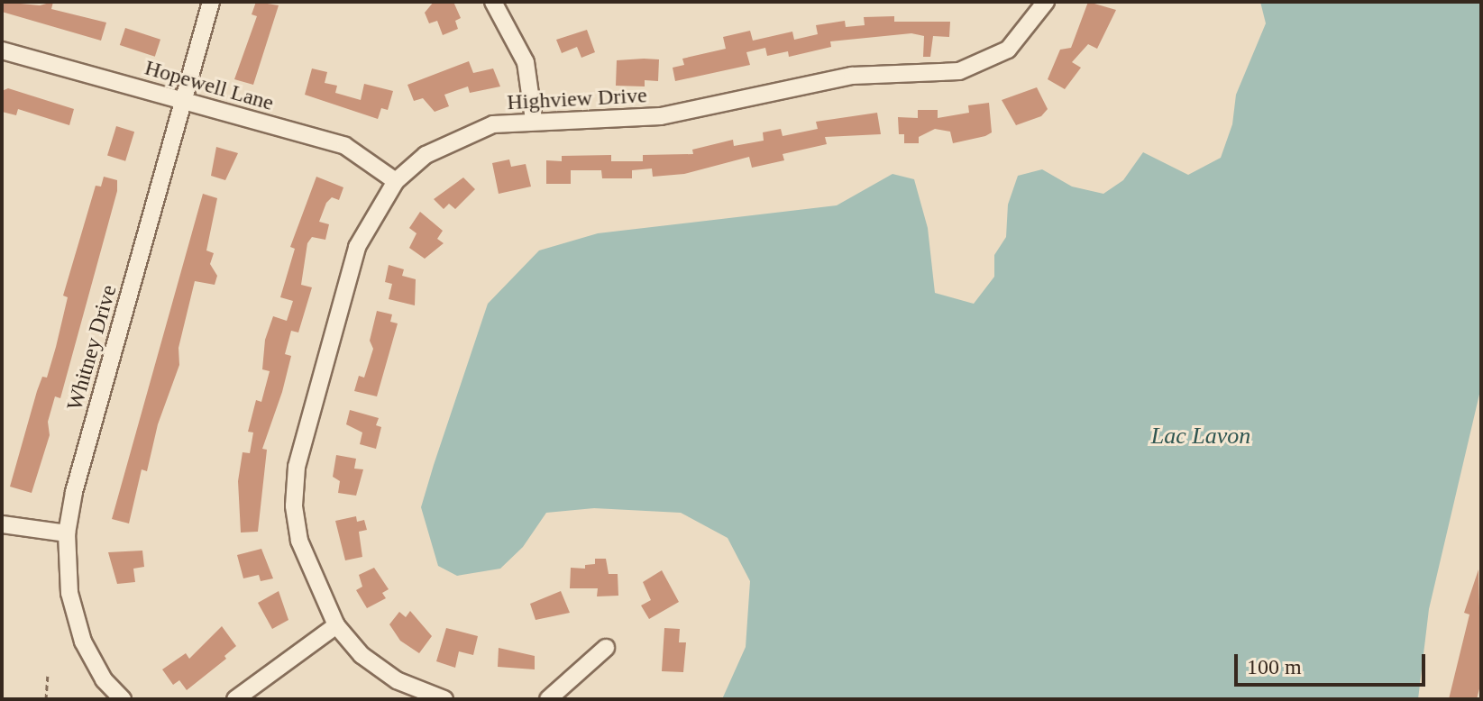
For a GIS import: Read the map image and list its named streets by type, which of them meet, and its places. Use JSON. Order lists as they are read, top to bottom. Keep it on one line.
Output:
{"streets":{"street":["Hopewell Lane","Highview Drive","Whitney Drive"]},"crossings":[["Hopewell Lane","Highview Drive"],["Hopewell Lane","Whitney Drive"]],"water":["Lac Lavon"],"scale_bar":"100 m"}
